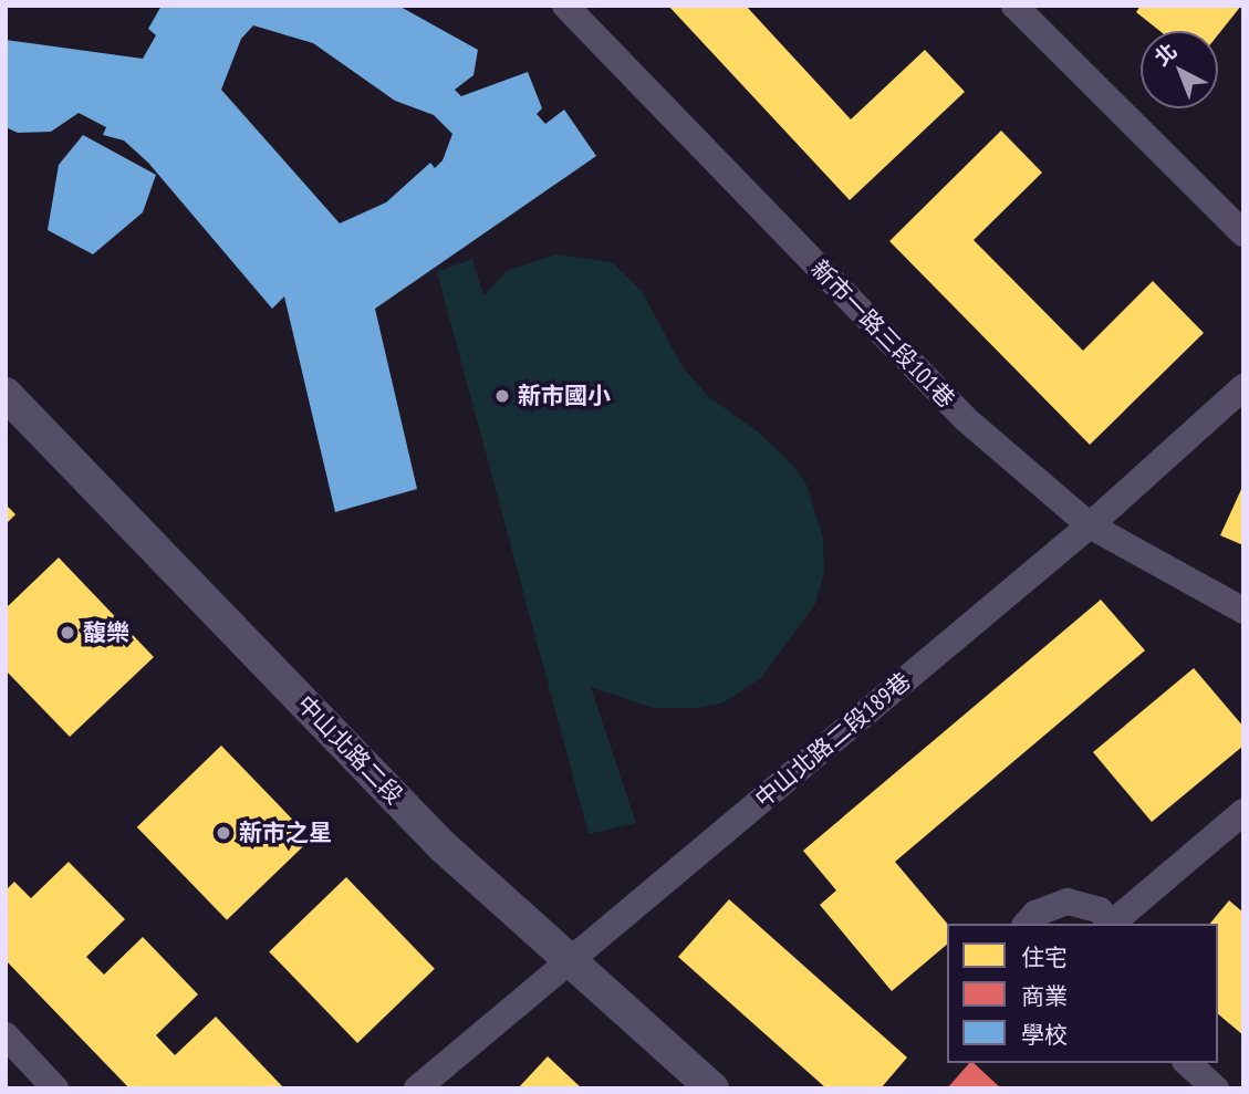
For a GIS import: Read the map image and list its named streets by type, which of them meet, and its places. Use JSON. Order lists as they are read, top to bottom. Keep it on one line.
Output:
{"streets":{"street":["新市一路三段101巷","中山北路二段189巷","中山北路二段"]},"crossings":[["新市一路三段101巷","中山北路二段189巷"],["中山北路二段189巷","中山北路二段"]],"places":["新市國小","馥樂","新市之星"],"legend":["住宅","商業","學校"],"north":"top left"}
